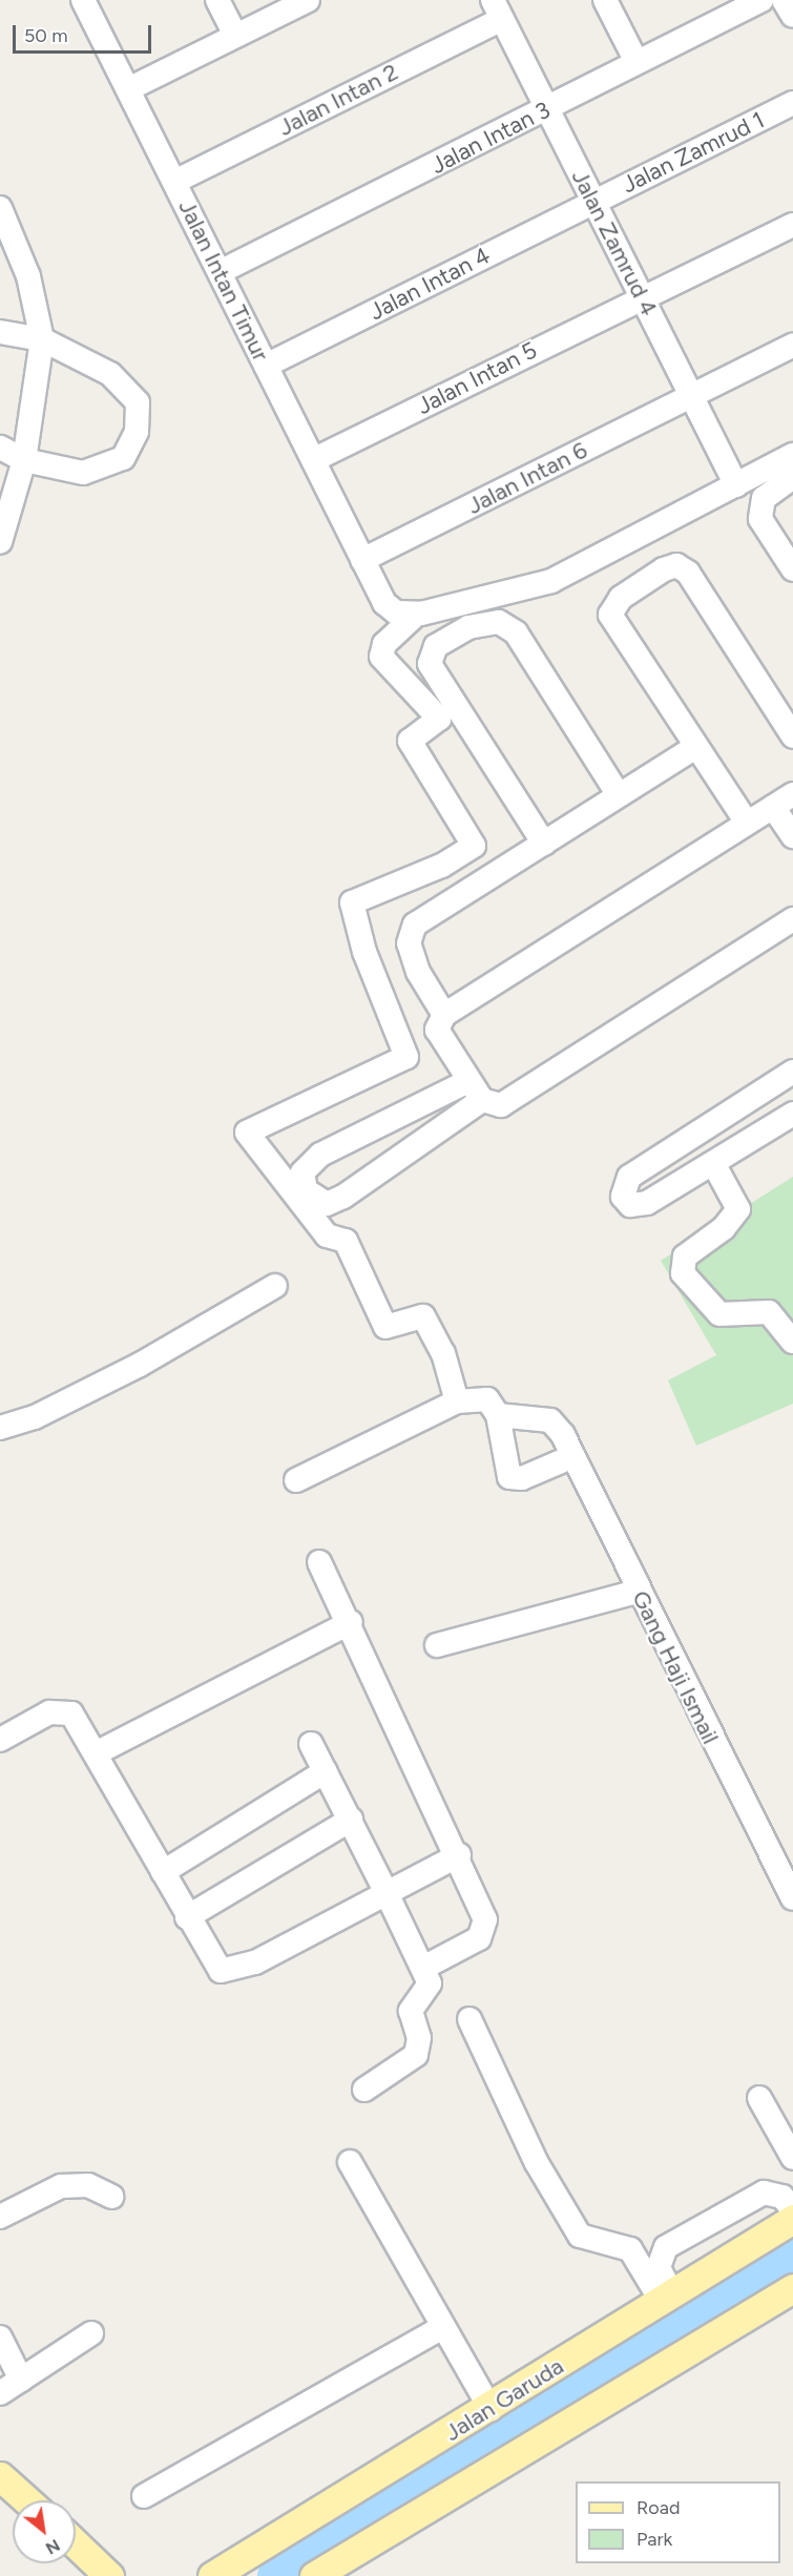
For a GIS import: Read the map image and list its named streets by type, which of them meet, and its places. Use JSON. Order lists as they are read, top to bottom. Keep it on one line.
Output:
{"streets":{"main road":["Jalan Garuda"],"street":["Jalan Intan 2","Jalan Intan 3","Jalan Zamrud 1","Jalan Zamrud 4","Jalan Intan Timur","Jalan Intan 4","Jalan Intan 5","Jalan Intan 6","Gang Haji Ismail"]},"crossings":[["Jalan Intan 2","Jalan Zamrud 4"],["Jalan Intan 2","Jalan Intan Timur"],["Jalan Intan 3","Jalan Zamrud 4"],["Jalan Intan 3","Jalan Intan Timur"],["Jalan Zamrud 1","Jalan Zamrud 4"],["Jalan Zamrud 1","Jalan Intan 4"],["Jalan Zamrud 4","Jalan Intan 4"],["Jalan Zamrud 4","Jalan Intan 5"],["Jalan Zamrud 4","Jalan Intan 6"],["Jalan Intan Timur","Jalan Intan 4"],["Jalan Intan Timur","Jalan Intan 5"],["Jalan Intan Timur","Jalan Intan 6"]],"legend":["Road","Park"],"scale_bar":"50 m","north":"bottom right"}
